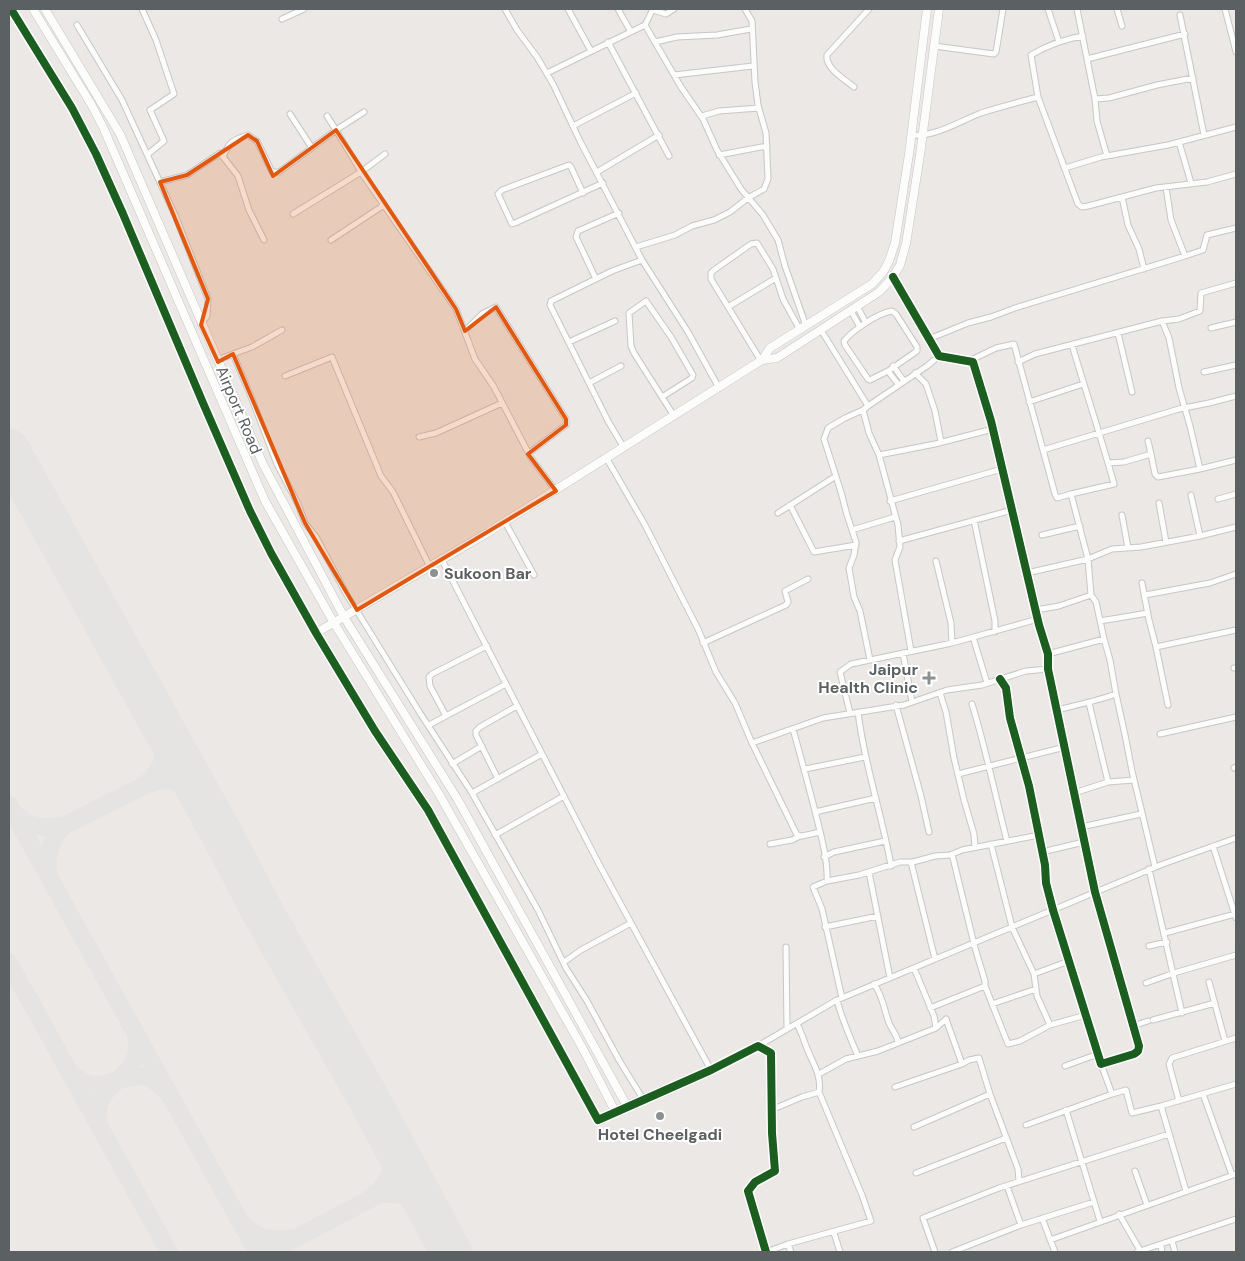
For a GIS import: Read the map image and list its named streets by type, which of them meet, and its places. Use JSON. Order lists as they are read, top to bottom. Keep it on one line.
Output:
{"streets":{"street":["Airport Road"]},"places":{"other":["Sukoon Bar","Hotel Cheelgadi"],"health":["Jaipur Health Clinic"]}}
